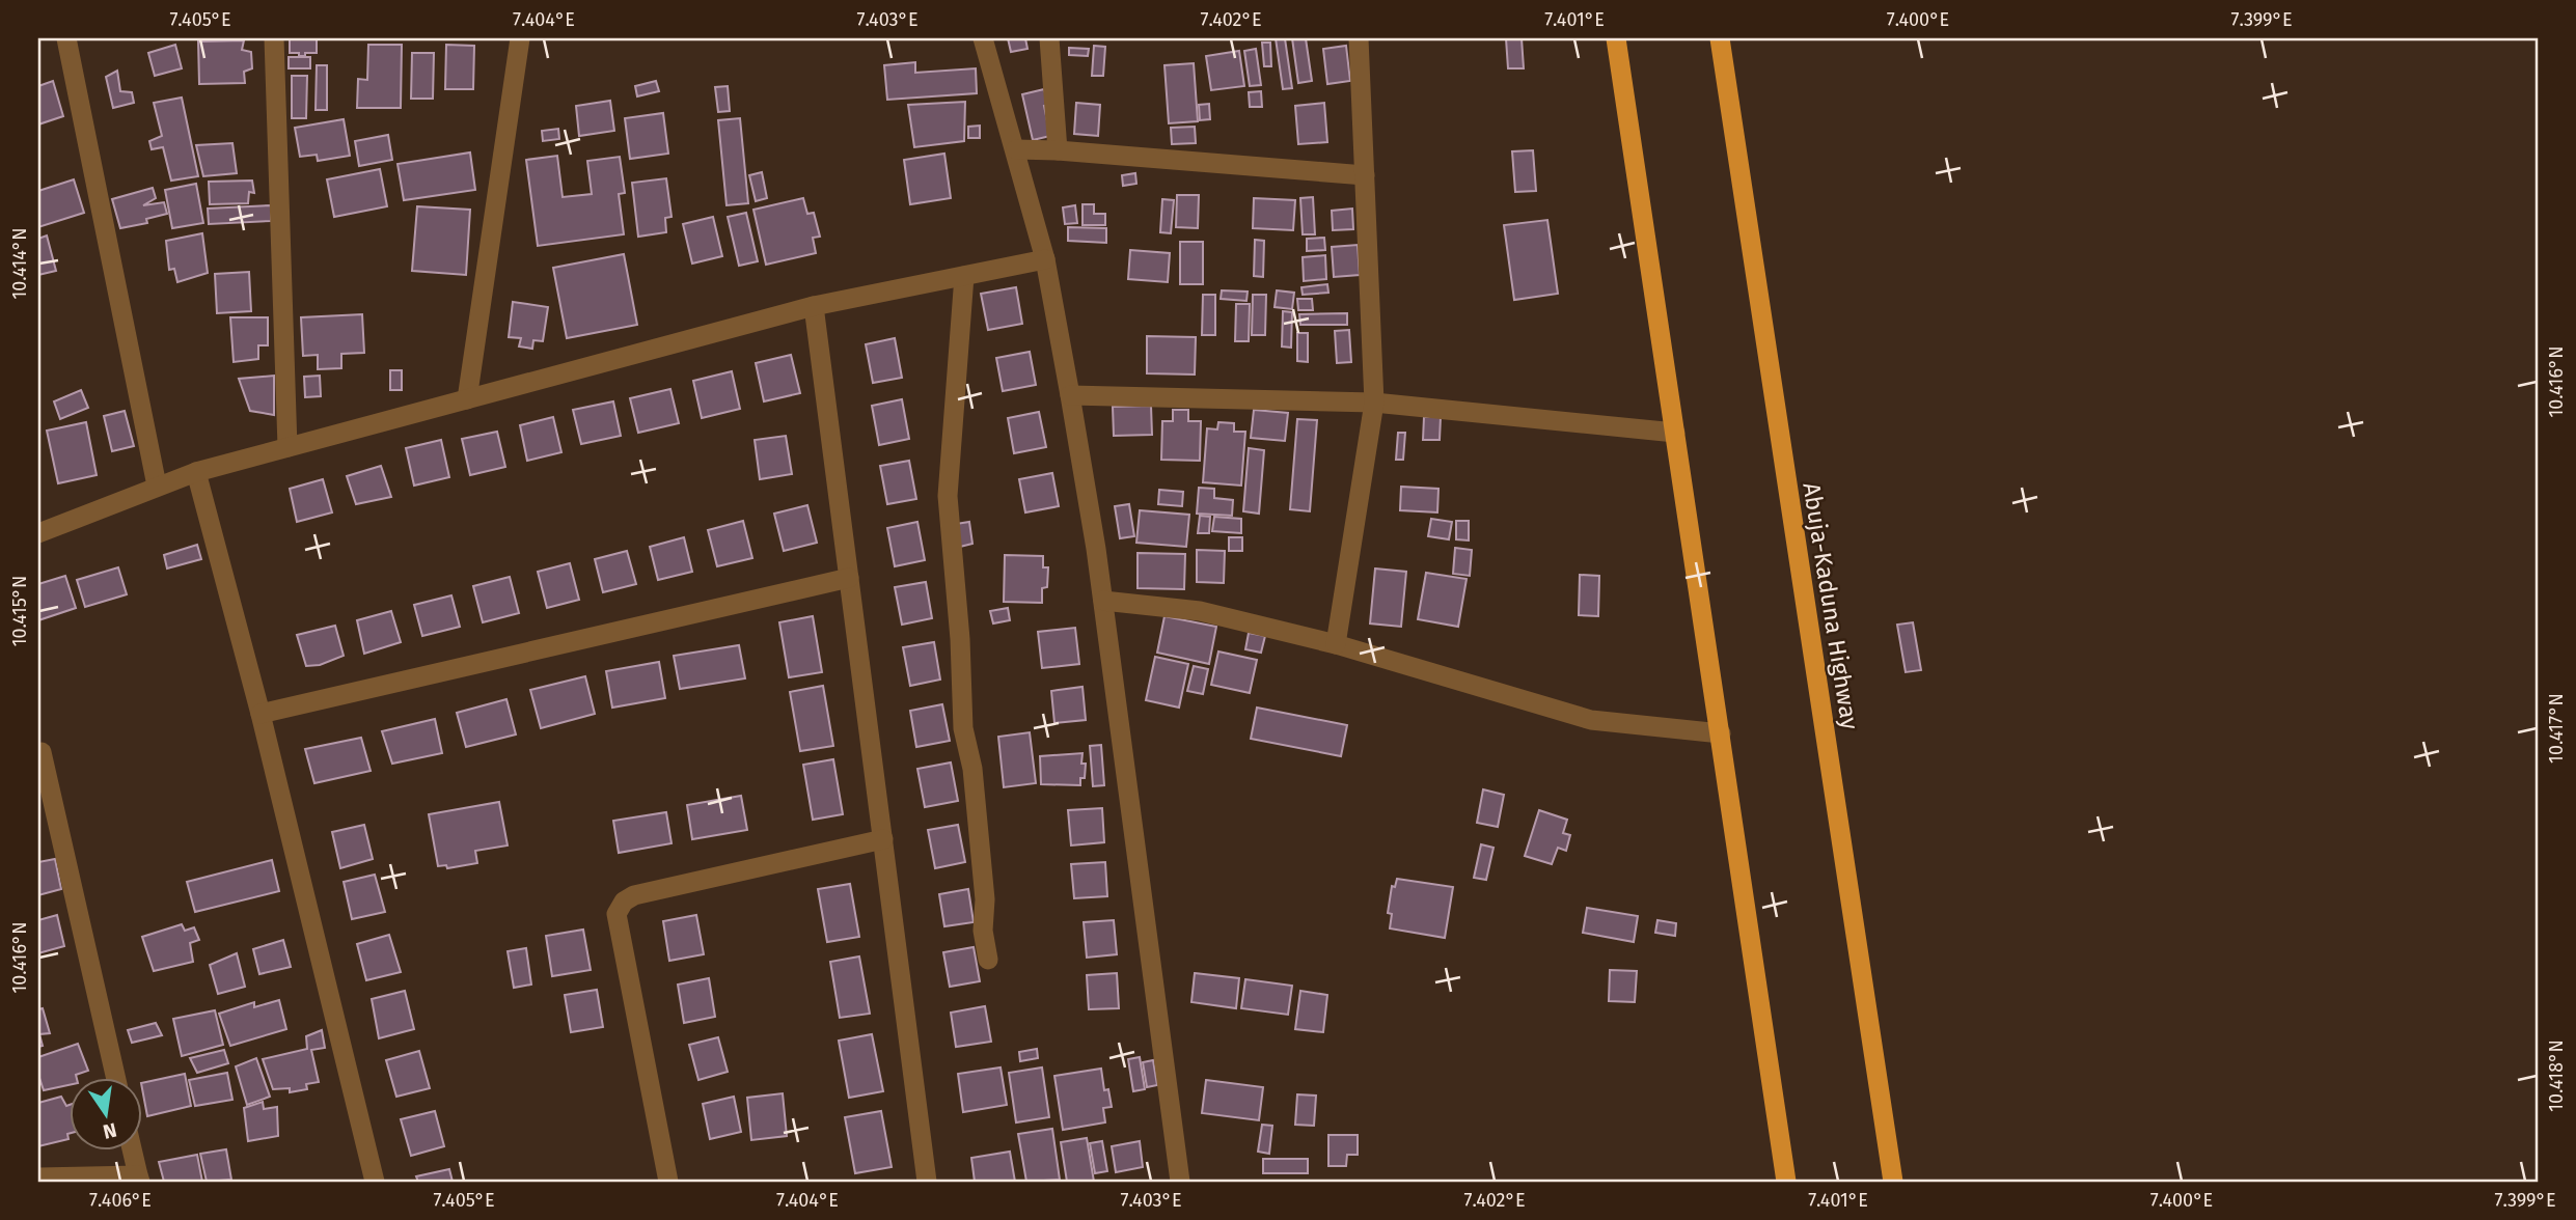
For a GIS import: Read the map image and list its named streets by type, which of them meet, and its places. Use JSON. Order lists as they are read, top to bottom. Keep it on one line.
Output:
{"streets":{"highway":["Abuja-Kaduna Highway"]},"north":"bottom","coordinates":["7.405°E","7.404°E","7.403°E","7.402°E","7.401°E","7.400°E","7.399°E","10.414°N","10.416°N","10.415°N","10.417°N","10.418°N","7.406°E"]}
